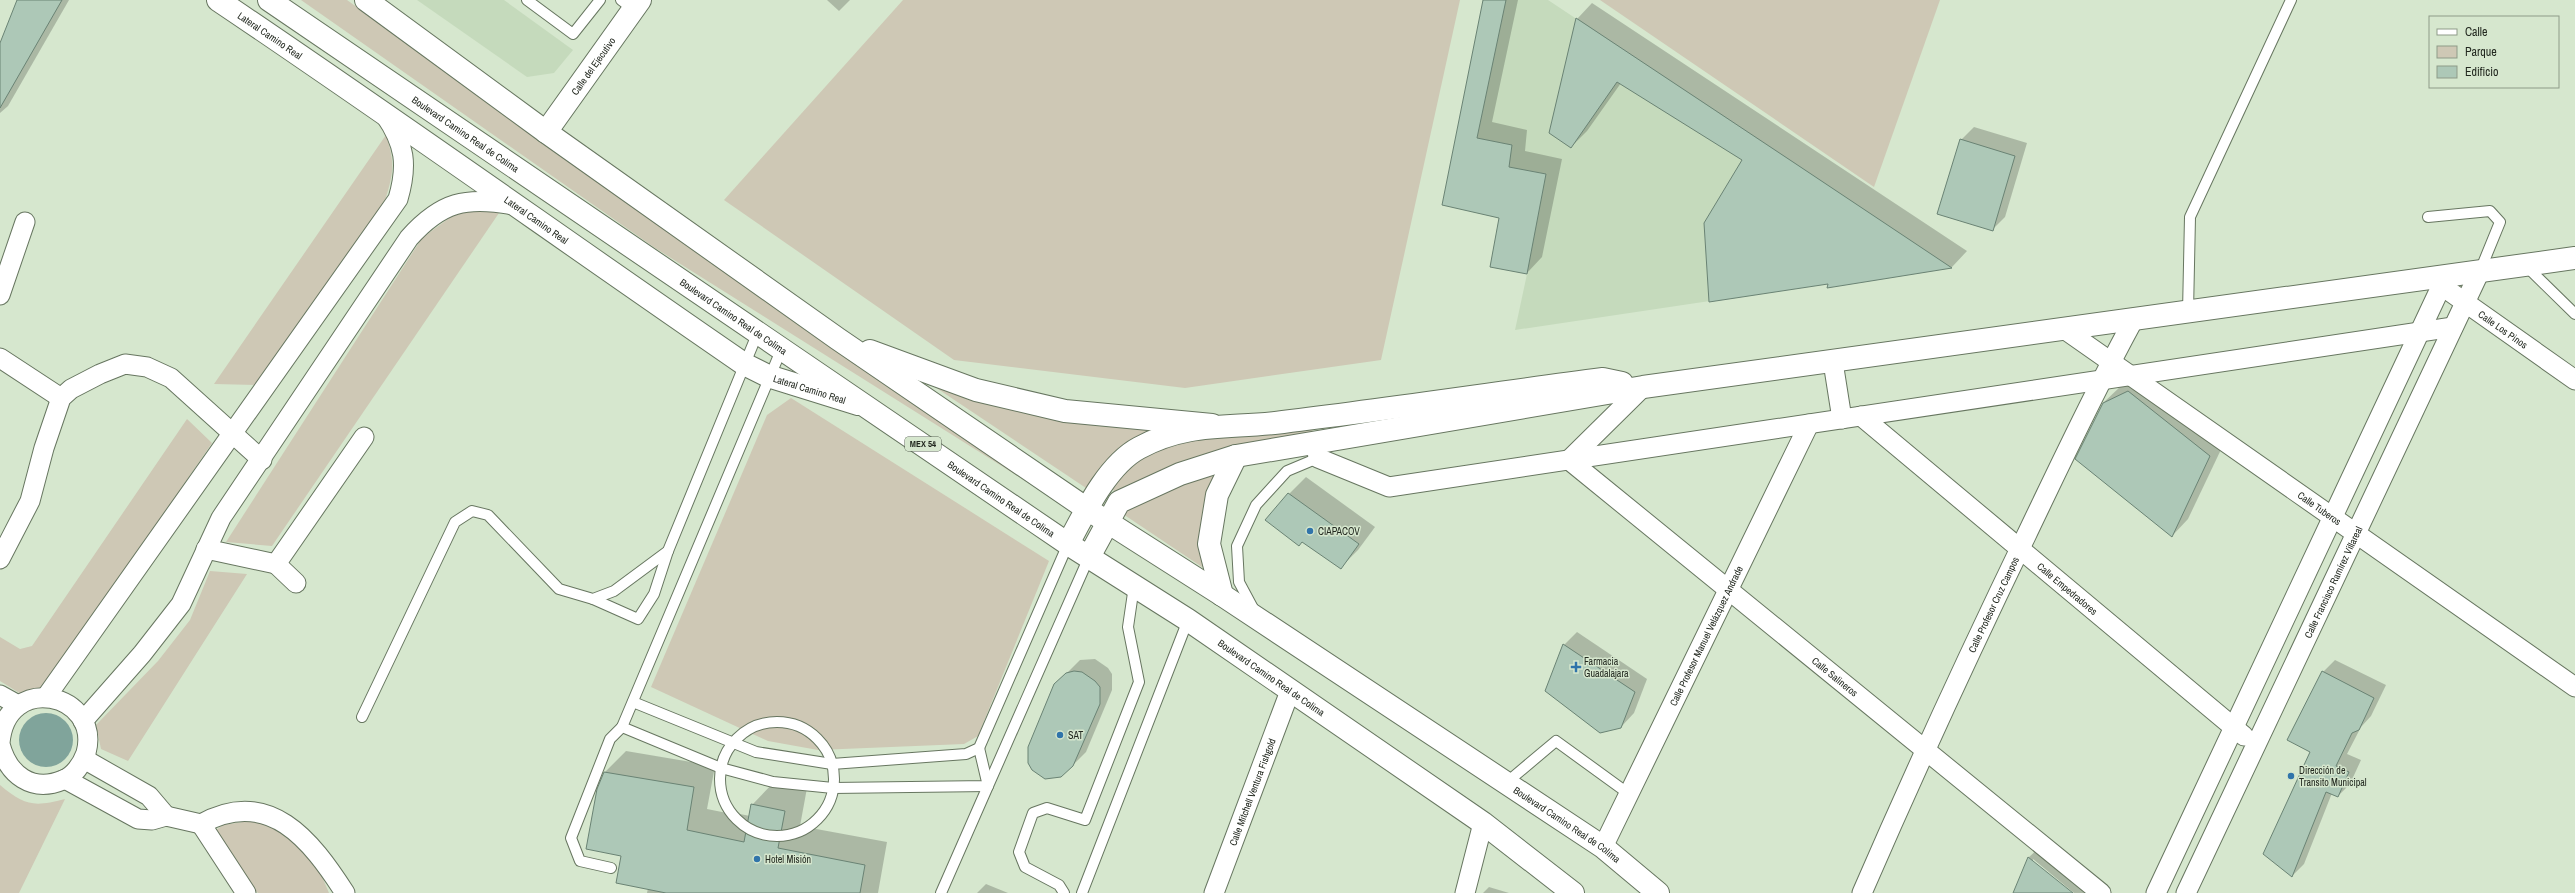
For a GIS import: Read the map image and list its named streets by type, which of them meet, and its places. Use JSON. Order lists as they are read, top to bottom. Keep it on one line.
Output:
{"streets":{"main road":["Lateral Camino Real","Calle del Ejecutivo","Boulevard Camino Real de Colima","MEX 54"],"street":["Calle Los Pinos","Calle Tuberos","Calle Francisco Ramírez Villareal","Calle Empedradores","Calle Profesor Cruz Campos","Calle Profesor Manuel Velázquez Andrade","Calle Salineros","Calle Mitchell Ventura Fishgold"]},"crossings":[["Lateral Camino Real","Boulevard Camino Real de Colima"],["Calle del Ejecutivo","Boulevard Camino Real de Colima"],["Boulevard Camino Real de Colima","Calle Profesor Manuel Velázquez Andrade"],["Boulevard Camino Real de Colima","Calle Mitchell Ventura Fishgold"],["Calle Los Pinos","Calle Francisco Ramírez Villareal"],["Calle Tuberos","Calle Francisco Ramírez Villareal"],["Calle Tuberos","Calle Profesor Cruz Campos"],["Calle Francisco Ramírez Villareal","Calle Empedradores"],["Calle Empedradores","Calle Profesor Cruz Campos"],["Calle Profesor Cruz Campos","Calle Salineros"],["Calle Profesor Manuel Velázquez Andrade","Calle Salineros"]],"places":{"other":["CIAPACOV","SAT","Dirección de Transito Municipal","Hotel Misión"],"health":["Farmacia Guadalajara"]},"legend":["Calle","Parque","Edificio"]}
